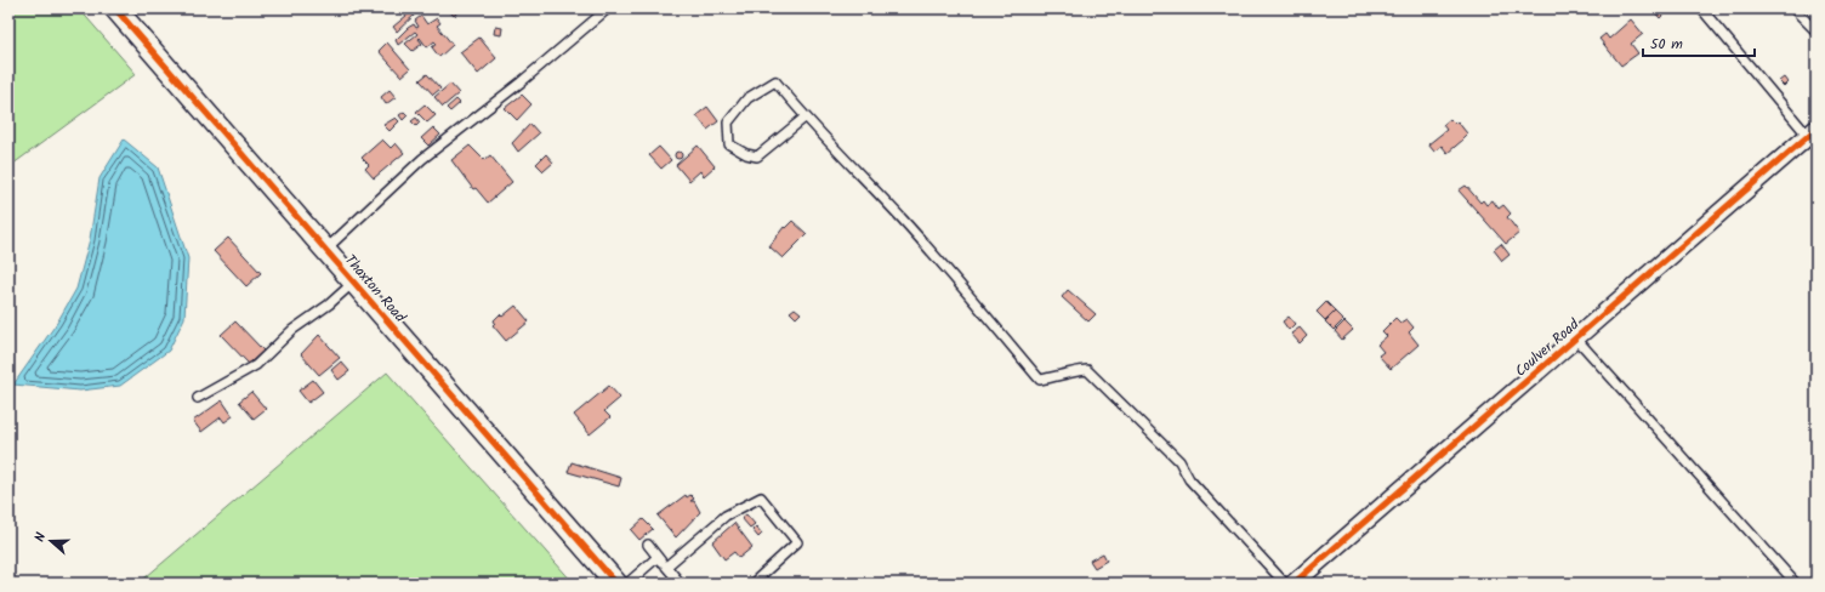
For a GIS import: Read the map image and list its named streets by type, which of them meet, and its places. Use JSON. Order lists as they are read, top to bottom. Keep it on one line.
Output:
{"streets":{"street":["Thaxton Road","Coulver Road"]},"scale_bar":"50 m","north":"left"}
